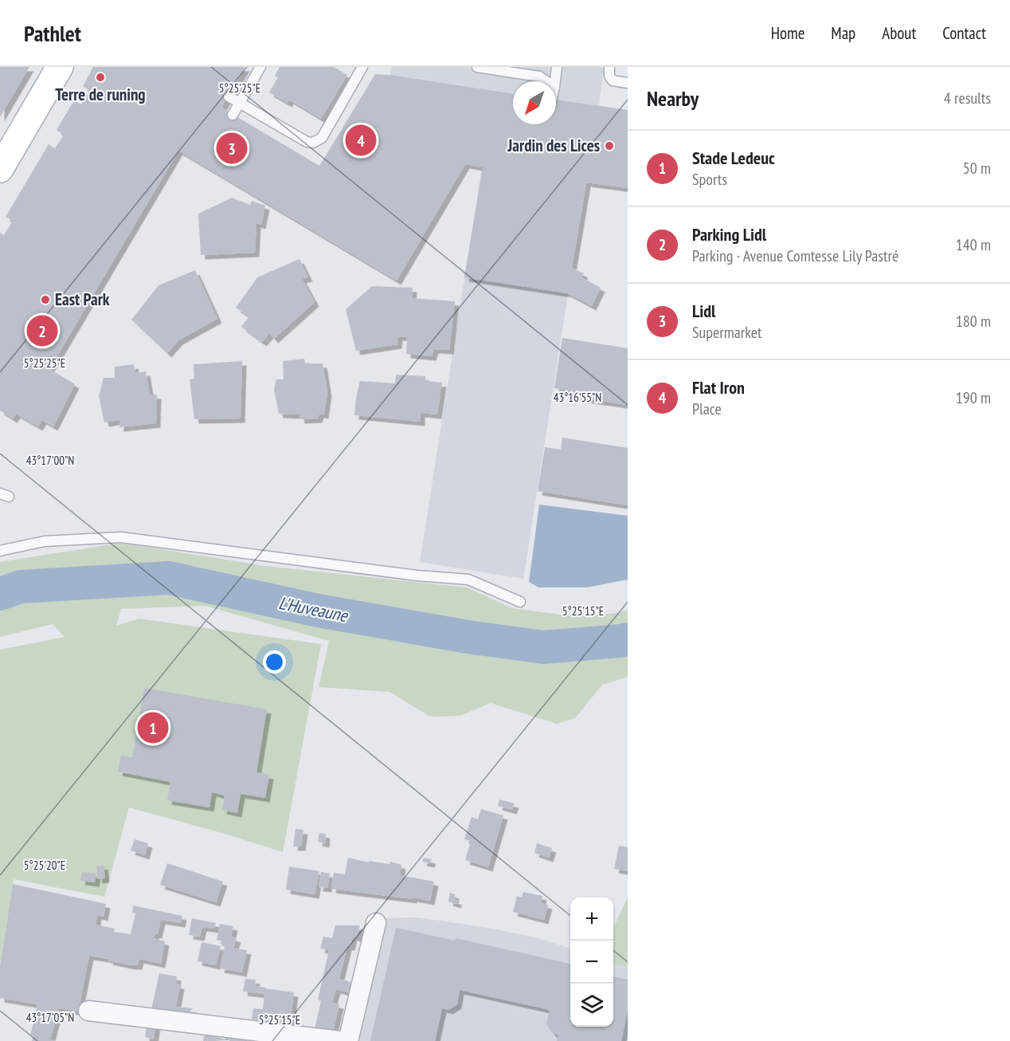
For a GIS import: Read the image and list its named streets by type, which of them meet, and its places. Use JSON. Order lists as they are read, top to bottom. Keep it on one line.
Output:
{"water":["L'Huveaune"],"places":["Terre de runing","Jardin des Lices","East Park"],"north":"bottom left","page":{"header":"Pathlet","nav":["Home","Map","About","Contact"],"heading":["Nearby","4 results"],"pins":["4","3","2","1"],"list":[{"mark":"1","name":"Stade Ledeuc","note":"Sports","value":"50 m"},{"mark":"2","name":"Parking Lidl","note":"Parking · Avenue Comtesse Lily Pastré","value":"140 m"},{"mark":"3","name":"Lidl","note":"Supermarket","value":"180 m"},{"mark":"4","name":"Flat Iron","note":"Place","value":"190 m"}],"map_buttons":["+","−"]},"coordinates":["5°25'25\"E","43°16'55\"N","43°17'00\"N","5°25'15\"E","5°25'20\"E","43°17'05\"N"]}
